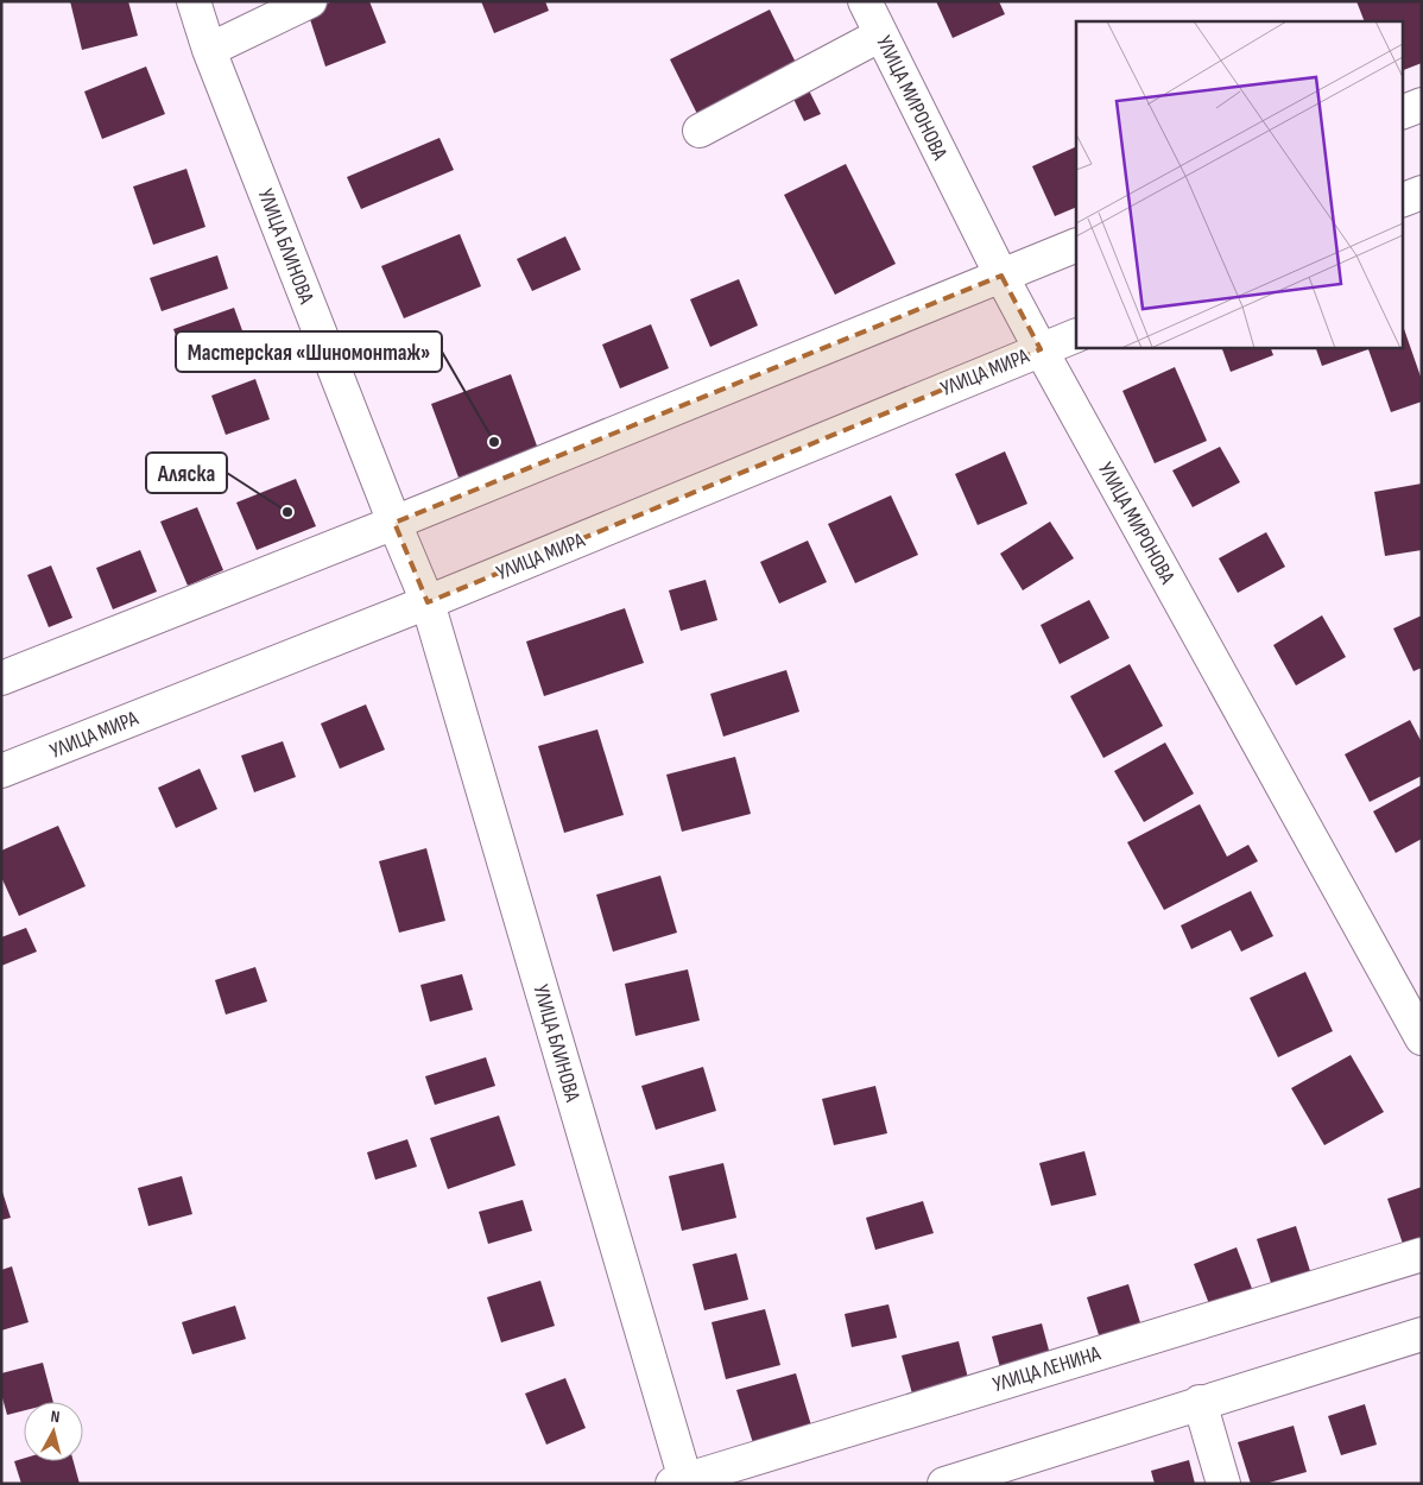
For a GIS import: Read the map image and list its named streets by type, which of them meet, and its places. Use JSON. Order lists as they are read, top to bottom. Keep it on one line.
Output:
{"streets":{"street":["УЛИЦА МИРОНОВА","УЛИЦА БЛИНОВА","УЛИЦА МИРА","УЛИЦА ЛЕНИНА"]},"crossings":[["УЛИЦА МИРОНОВА","УЛИЦА МИРА"],["УЛИЦА БЛИНОВА","УЛИЦА МИРА"],["УЛИЦА БЛИНОВА","УЛИЦА ЛЕНИНА"]],"places":["Мастерская «Шиномонтаж»","Аляска"],"north":"top"}
